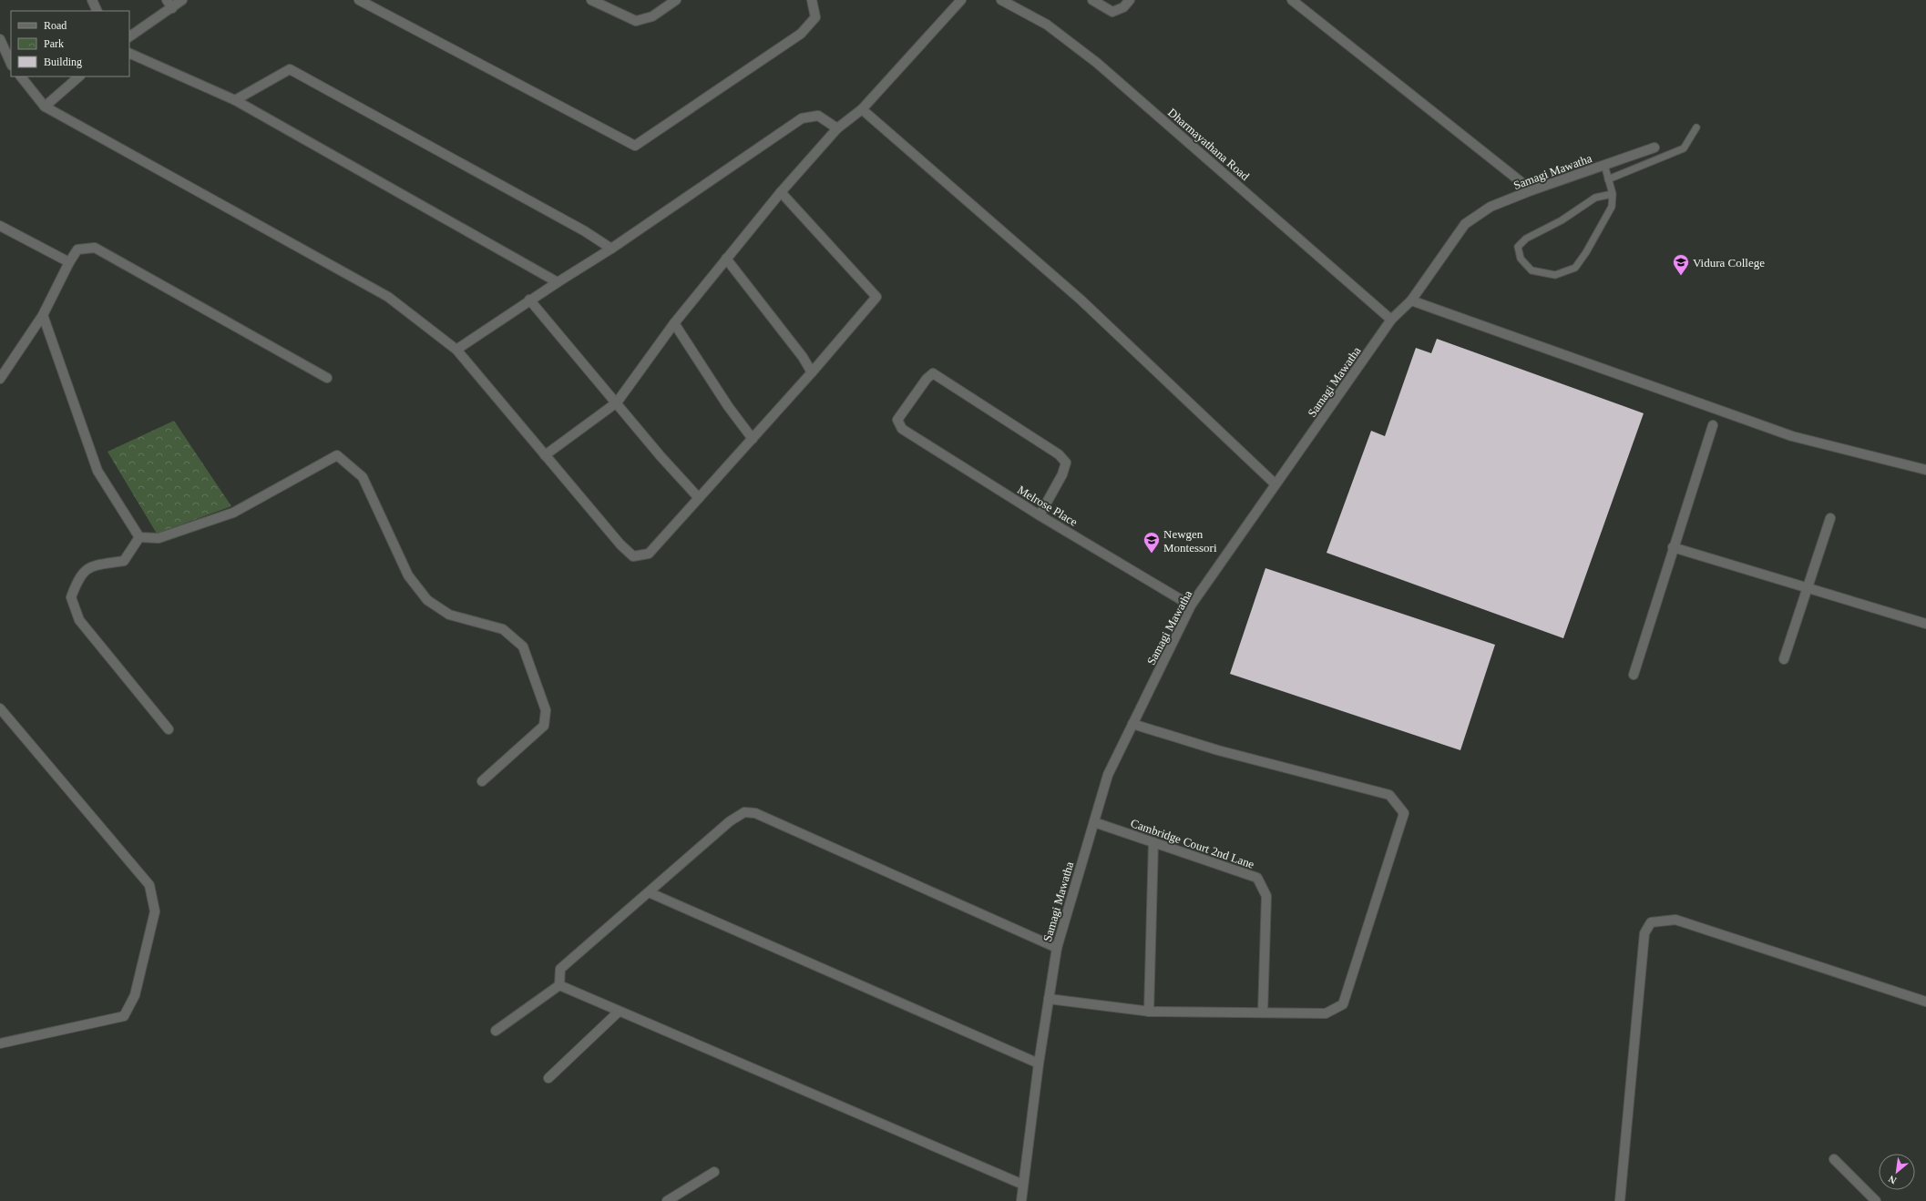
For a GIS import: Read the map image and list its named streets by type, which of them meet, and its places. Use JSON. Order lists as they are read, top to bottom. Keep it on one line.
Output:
{"streets":{"street":["Dharmayathana Road","Samagi Mawatha","Melrose Place","Cambridge Court 2nd Lane"]},"crossings":[["Dharmayathana Road","Samagi Mawatha"],["Samagi Mawatha","Melrose Place"],["Samagi Mawatha","Cambridge Court 2nd Lane"]],"places":{"school or university":["Vidura College","Newgen Montessori"]},"legend":["Road","Park","Building"],"north":"bottom left"}
